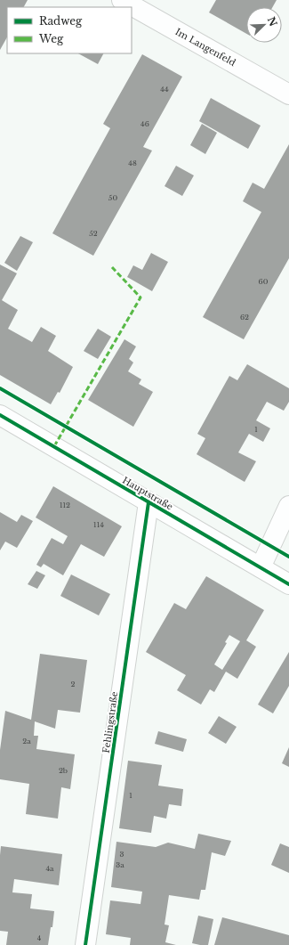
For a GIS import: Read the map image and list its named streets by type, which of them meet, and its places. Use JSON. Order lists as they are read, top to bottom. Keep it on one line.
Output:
{"streets":{"street":["Im Langenfeld","Hauptstraße","Fehlingstraße"]},"crossings":[["Hauptstraße","Fehlingstraße"]],"house_numbers":["44","46","48","50","52","60","62","1","112","114","2","2a","2b","1","3","3a","4a","4"],"legend":["Radweg","Weg"],"north":"top right"}
